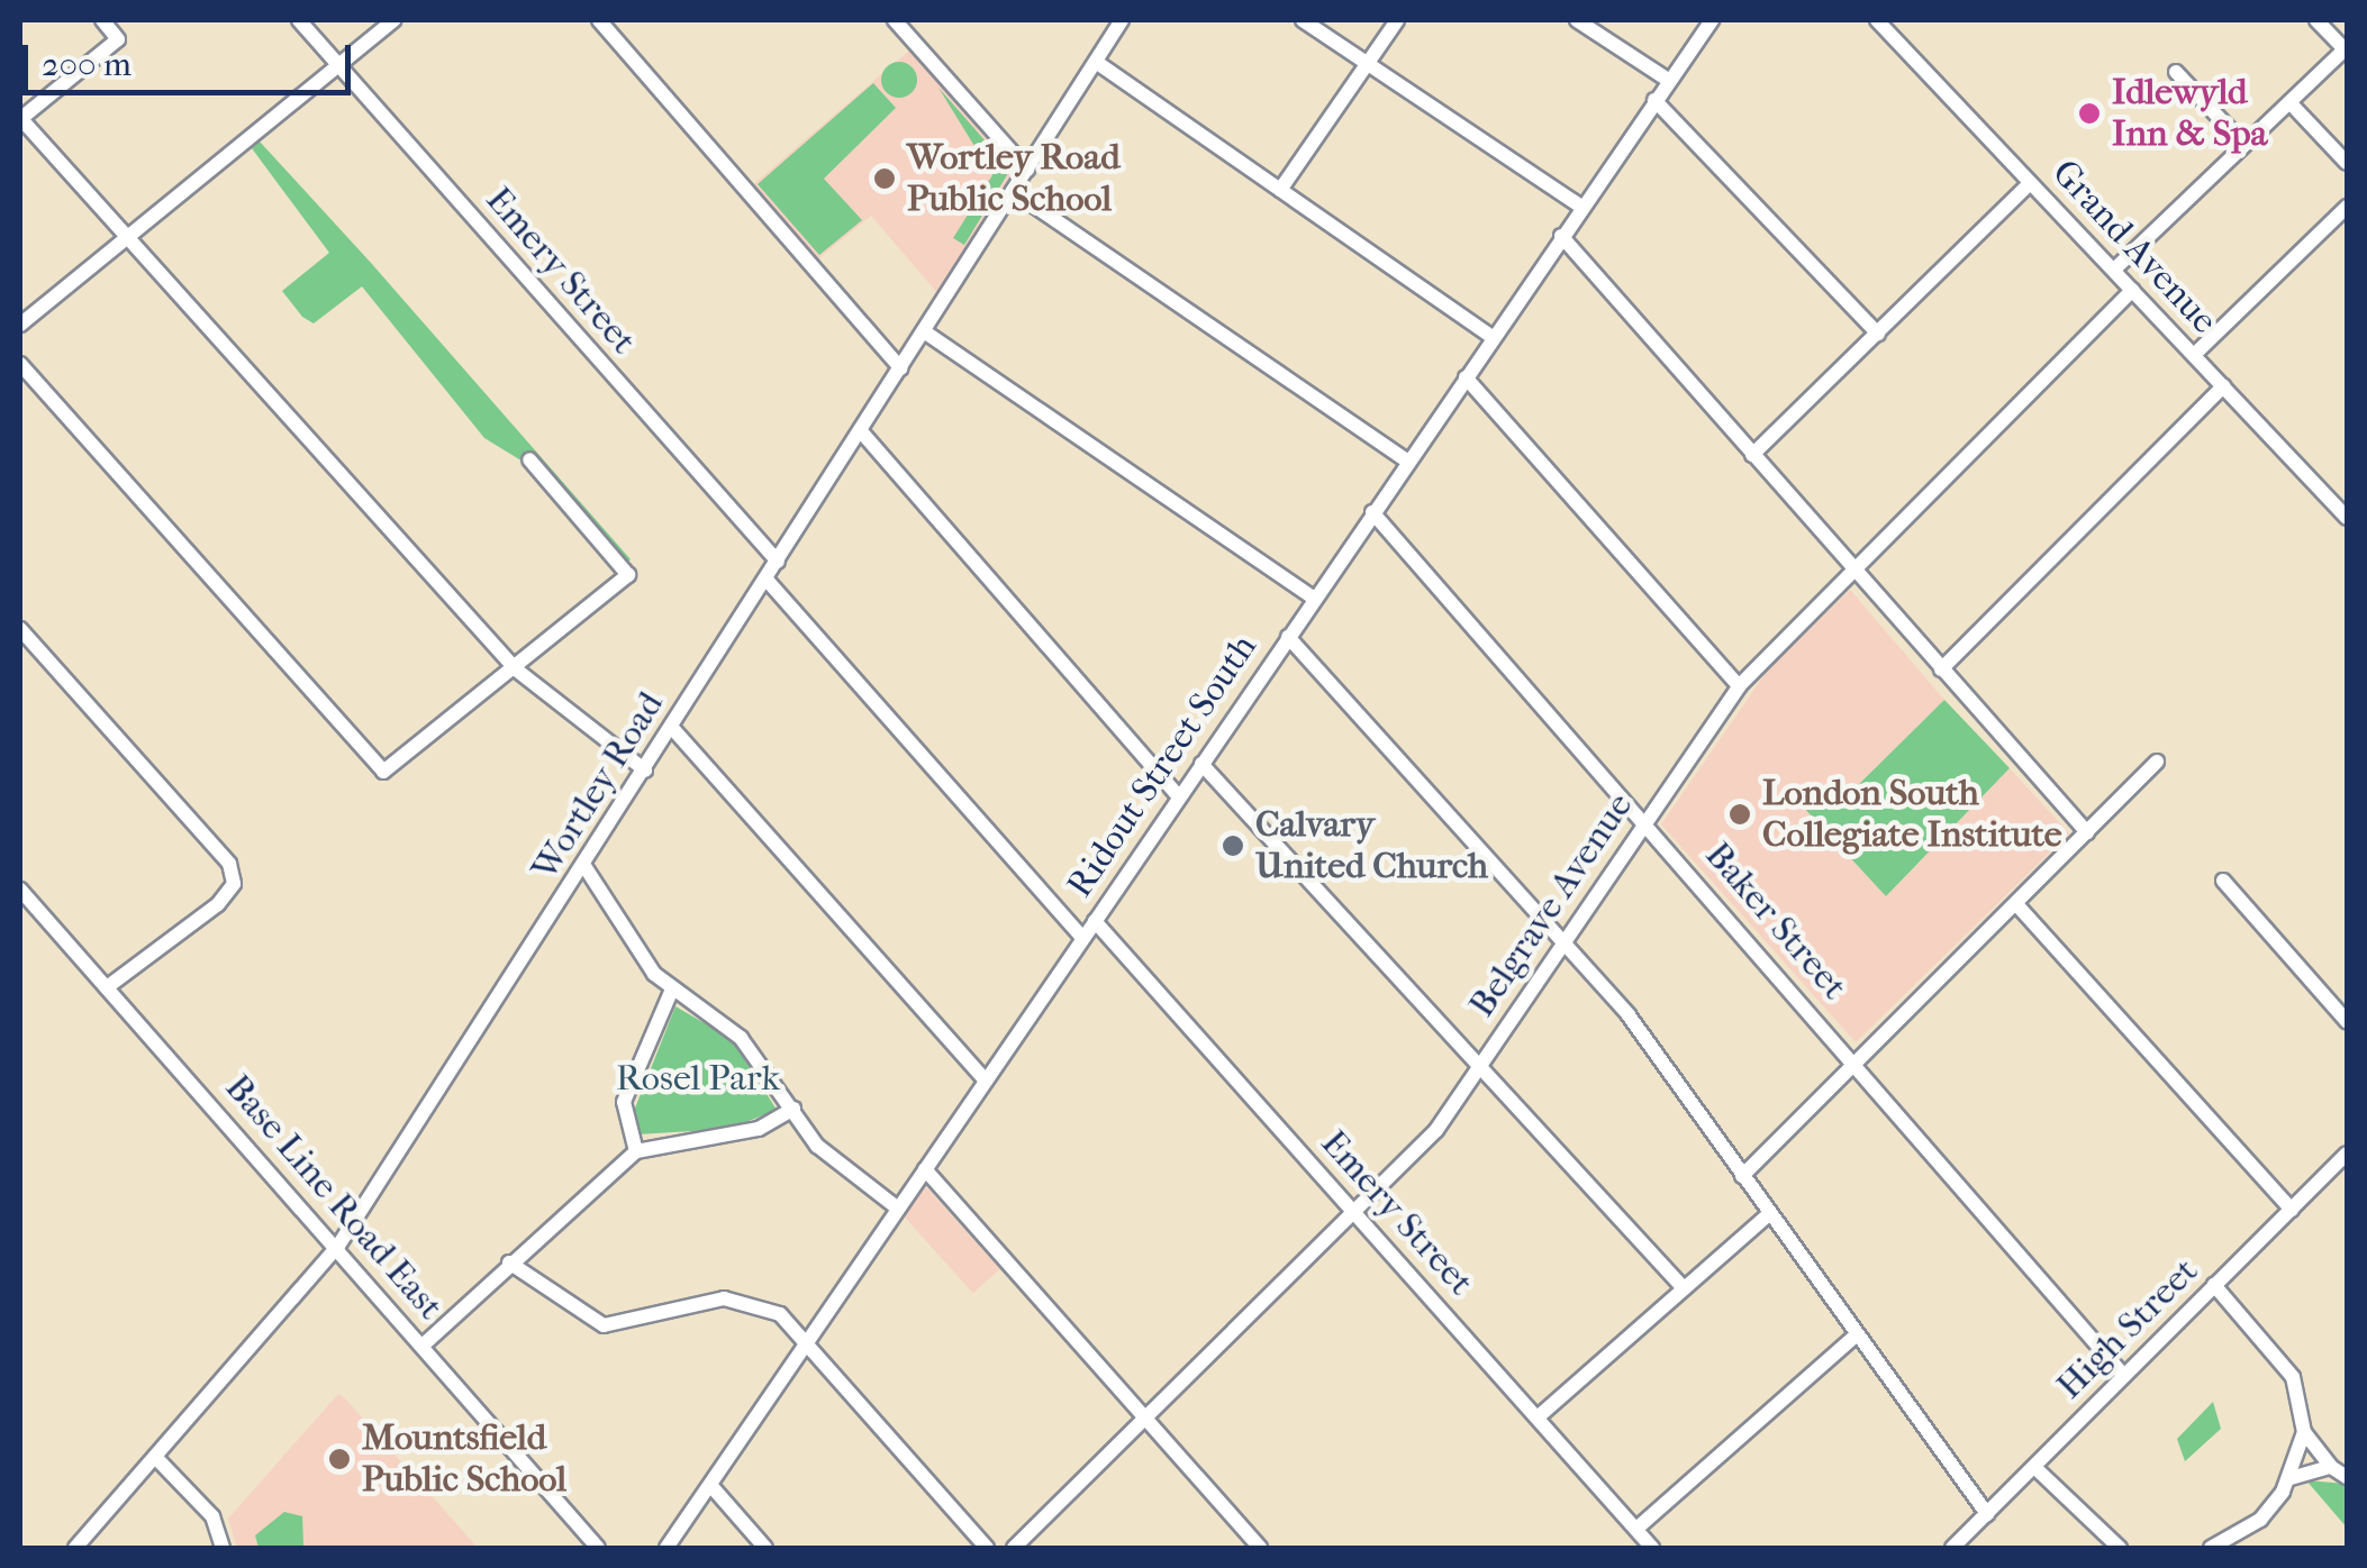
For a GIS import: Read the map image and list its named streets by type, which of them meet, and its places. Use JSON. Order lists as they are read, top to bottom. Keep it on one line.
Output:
{"streets":{"street":["Grand Avenue","Emery Street","Ridout Street South","Wortley Road","Belgrave Avenue","Baker Street","Base Line Road East","High Street"]},"crossings":[["Grand Avenue","Belgrave Avenue"],["Emery Street","Ridout Street South"],["Emery Street","Wortley Road"],["Emery Street","Belgrave Avenue"],["Ridout Street South","Baker Street"],["Wortley Road","Base Line Road East"],["Belgrave Avenue","Baker Street"],["Baker Street","High Street"]],"parks":["Rosel Park"],"places":["Idlewyld Inn & Spa","Wortley Road Public School","London South Collegiate Institute","Calvary United Church","Mountsfield Public School"],"scale_bar":"200 m"}
